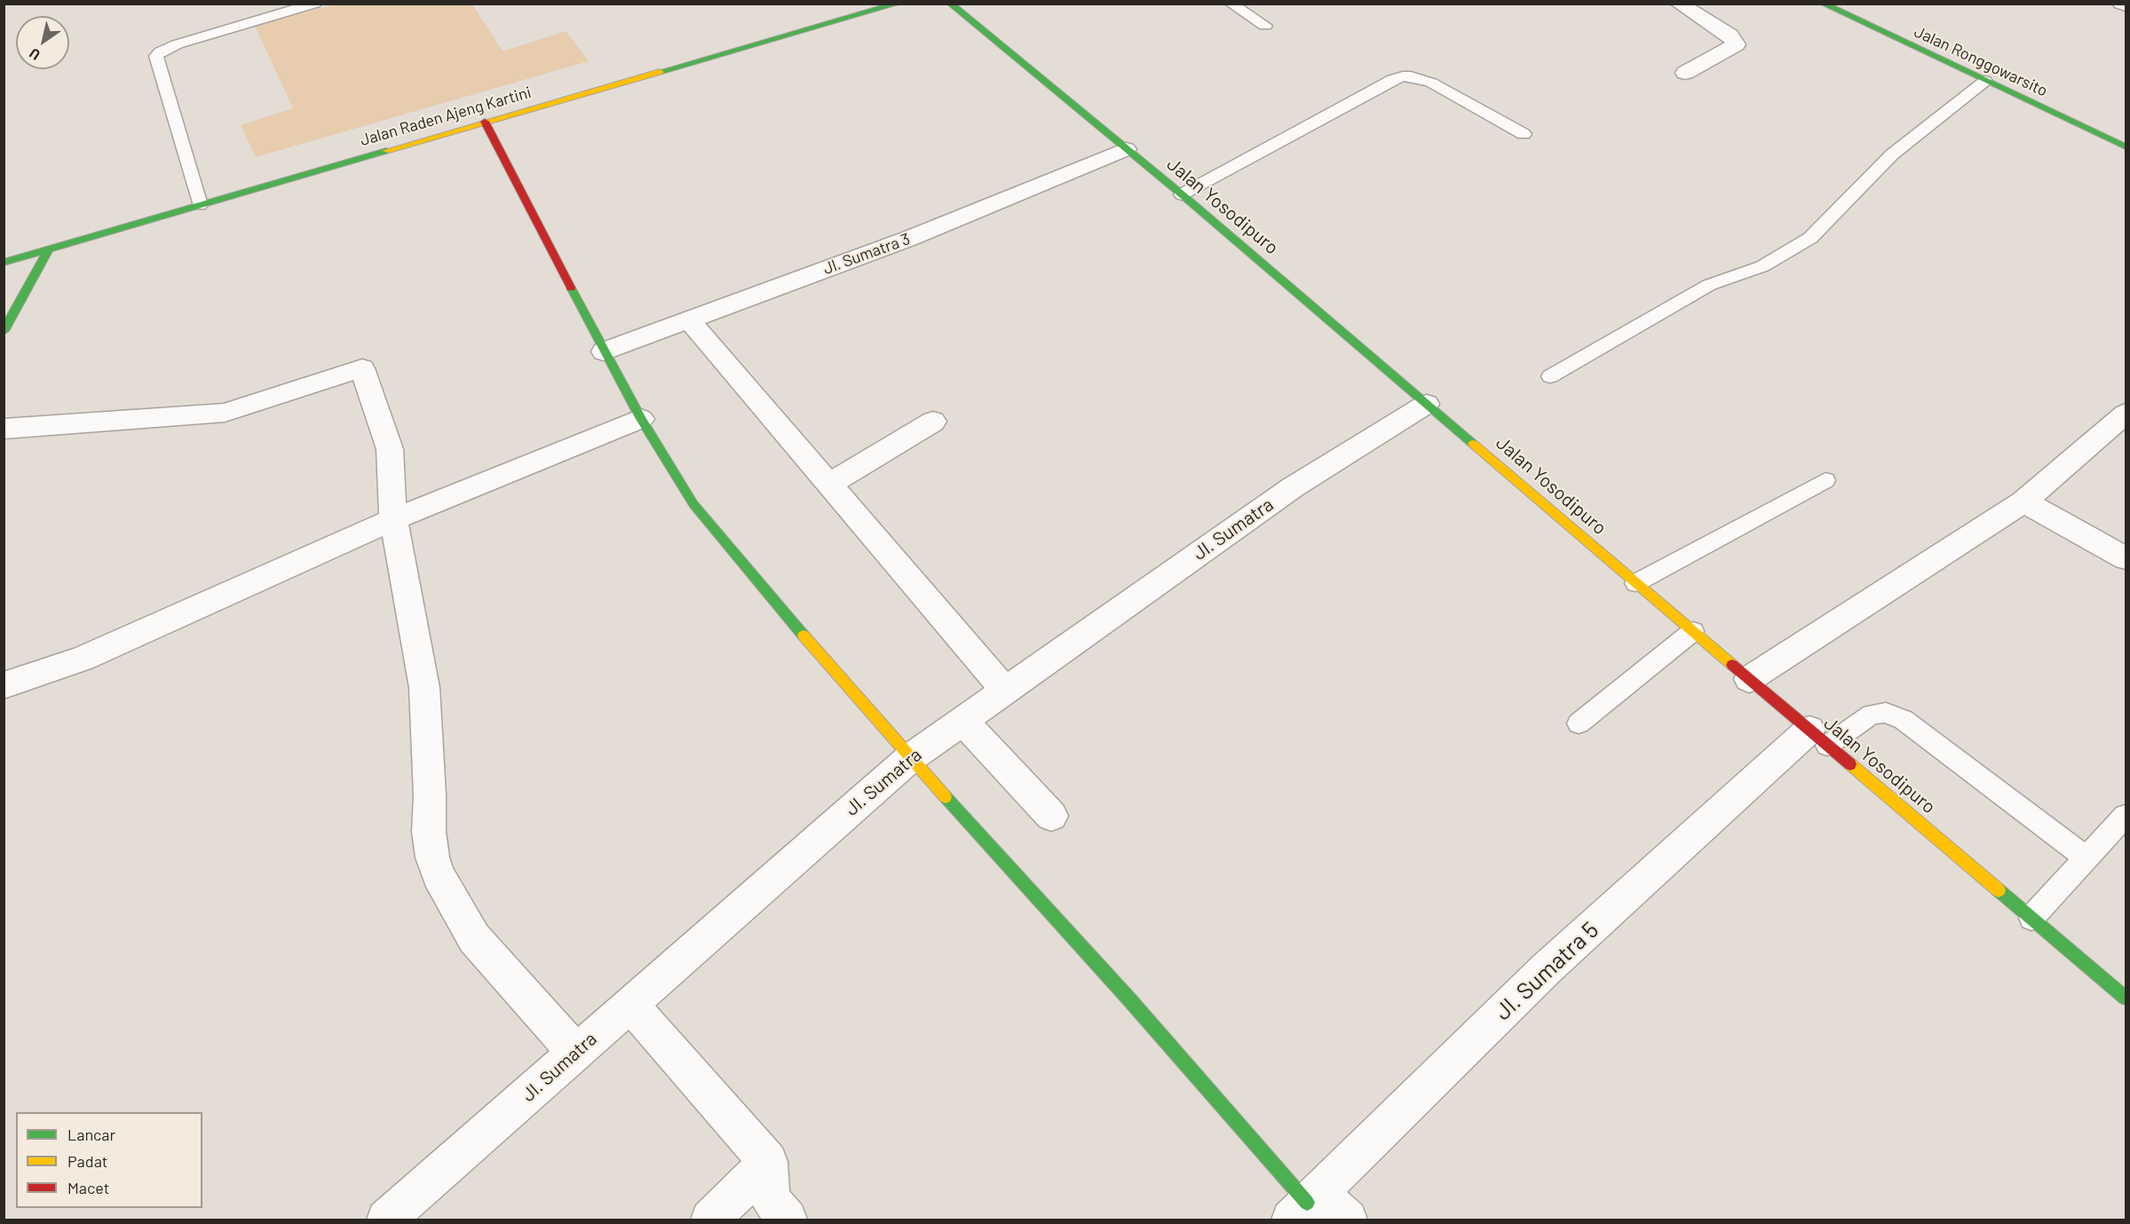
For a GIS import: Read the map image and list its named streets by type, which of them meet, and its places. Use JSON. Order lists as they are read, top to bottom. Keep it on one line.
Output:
{"streets":{"main road":["Jalan Ronggowarsito","Jalan Raden Ajeng Kartini","Jalan Yosodipuro"],"street":["Jl. Sumatra 3","Jl. Sumatra","Jl. Sumatra 5"]},"crossings":[["Jalan Yosodipuro","Jl. Sumatra 3"],["Jalan Yosodipuro","Jl. Sumatra"],["Jalan Yosodipuro","Jl. Sumatra 5"]],"legend":["Lancar","Padat","Macet"],"north":"bottom left"}
